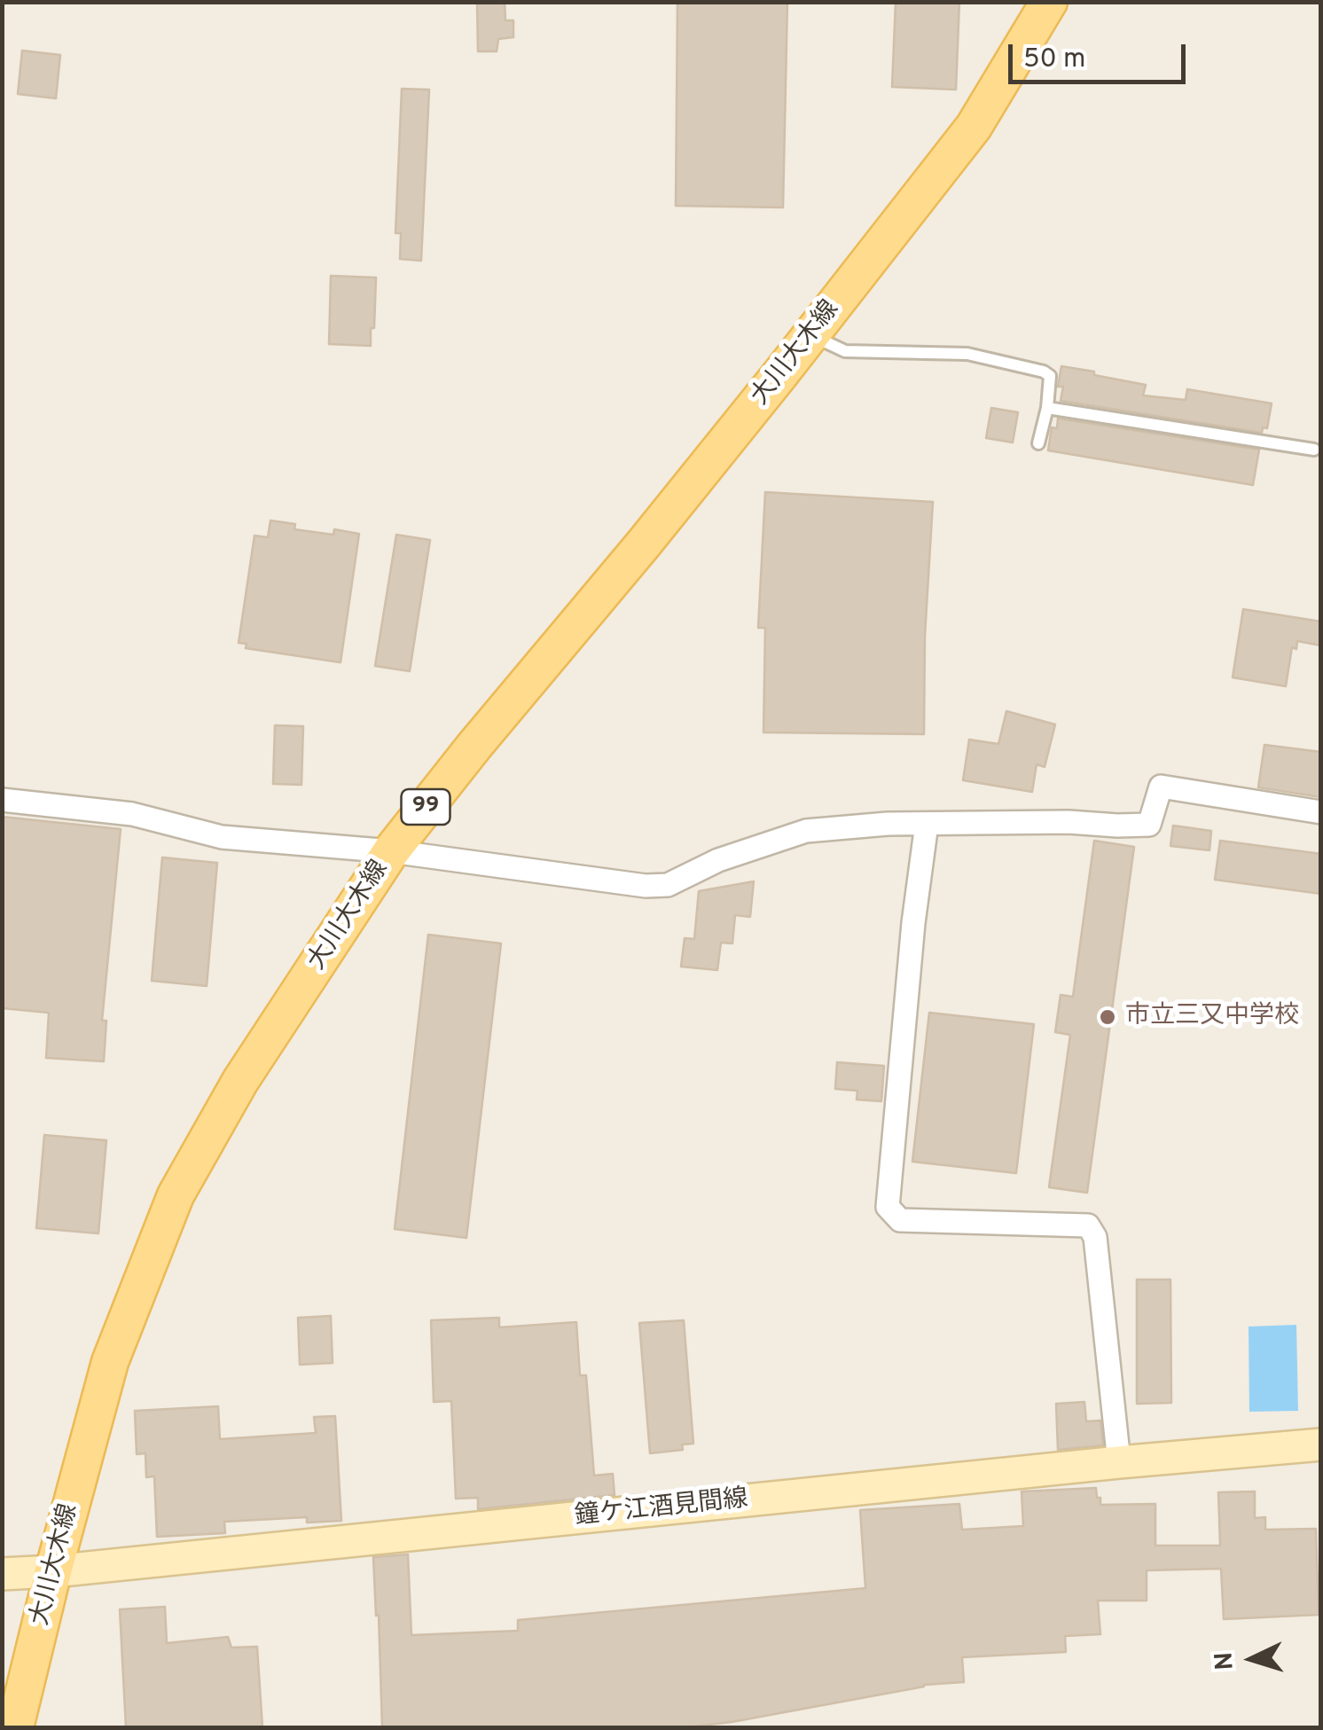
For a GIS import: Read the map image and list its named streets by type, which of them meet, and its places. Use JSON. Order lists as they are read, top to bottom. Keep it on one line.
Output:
{"streets":{"main road":["大川大木線","99","鐘ケ江酒見間線"]},"crossings":[["大川大木線","鐘ケ江酒見間線"]],"places":["市立三又中学校"],"scale_bar":"50 m","north":"left"}
